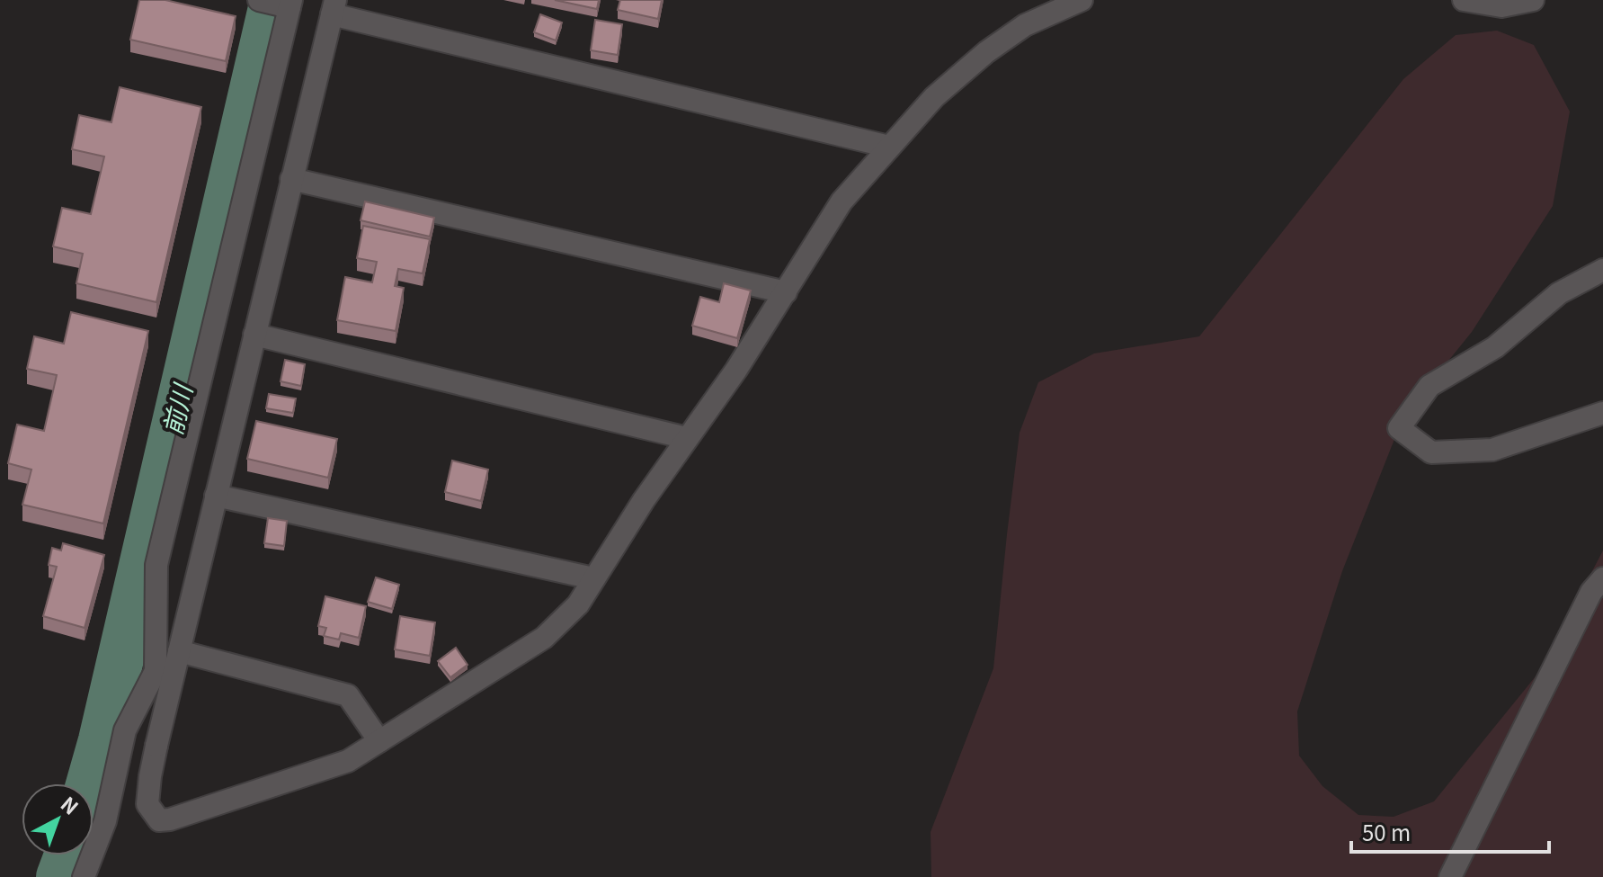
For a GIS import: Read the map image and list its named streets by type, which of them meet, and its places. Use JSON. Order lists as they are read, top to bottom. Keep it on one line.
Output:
{"water":["前川"],"scale_bar":"50 m","north":"top right"}
